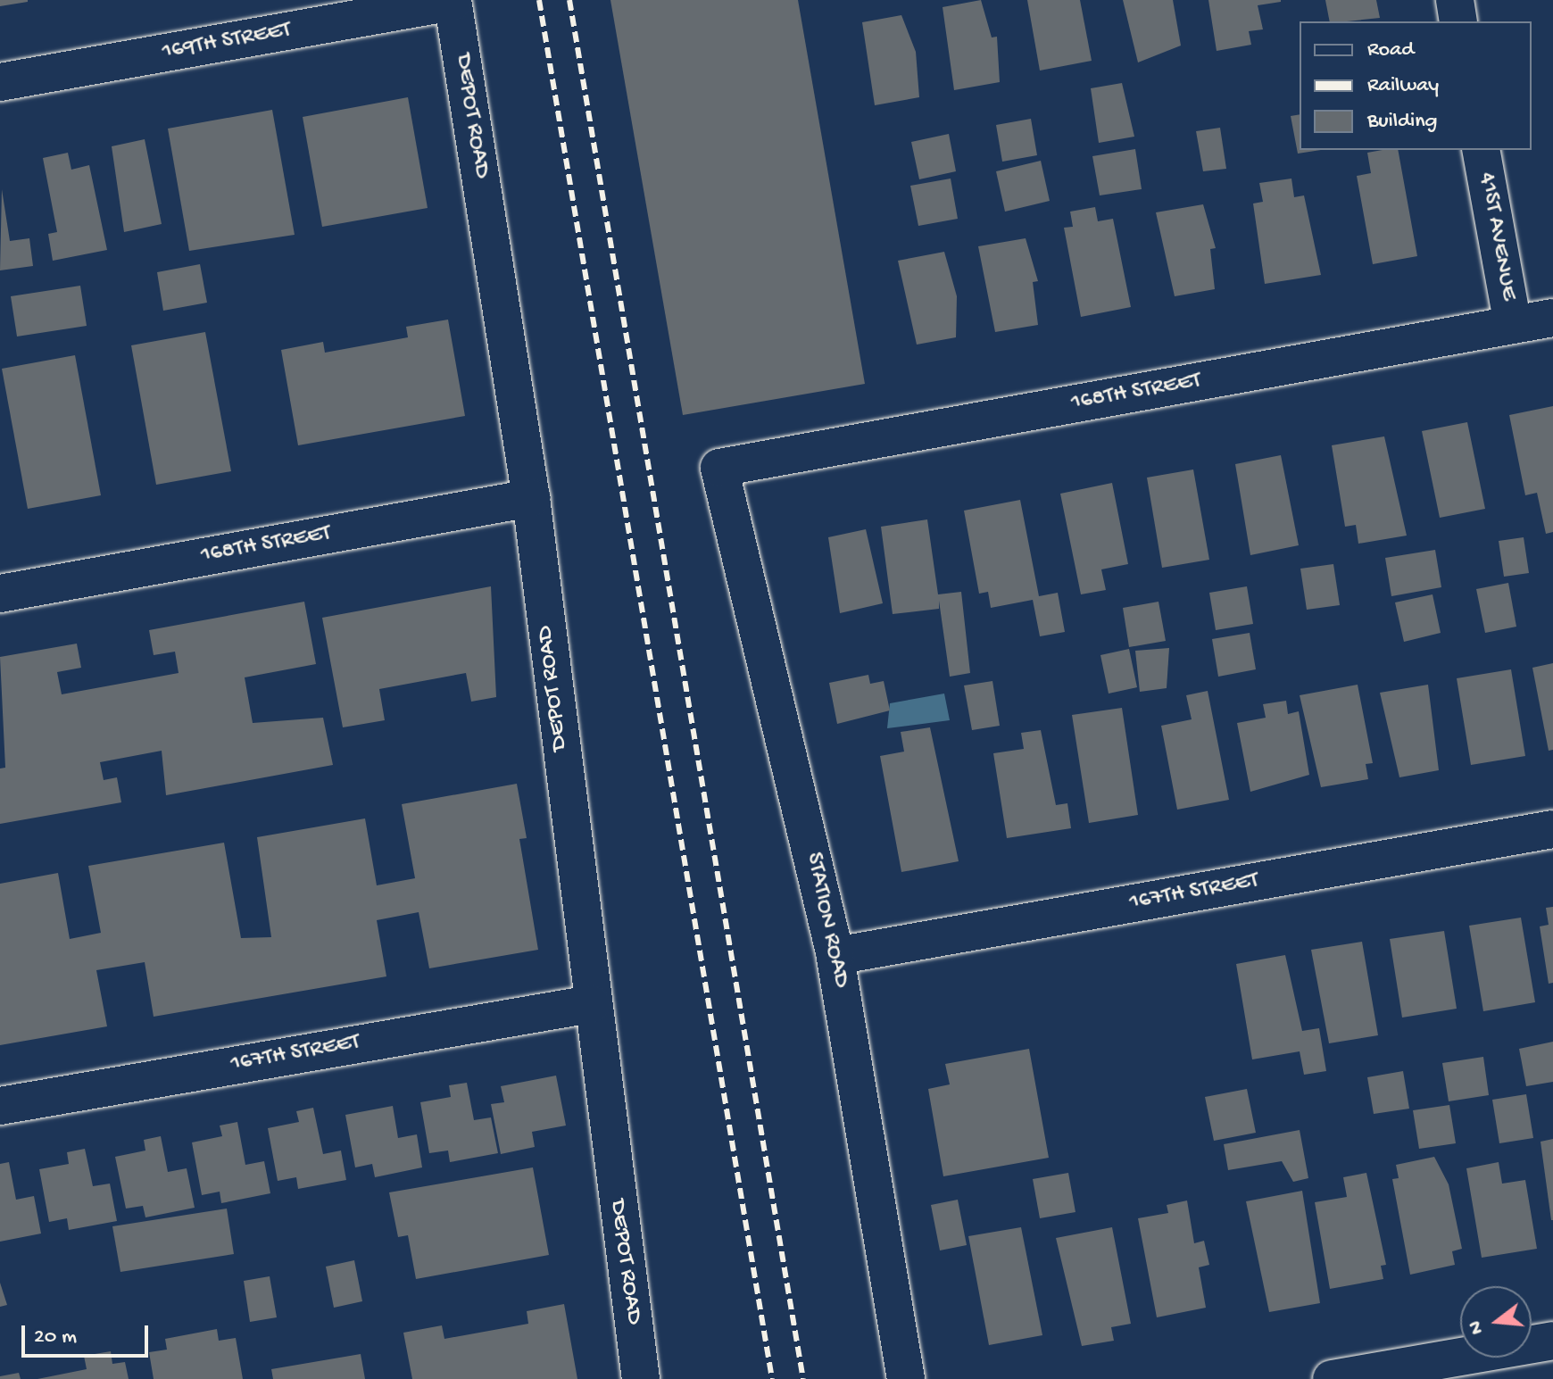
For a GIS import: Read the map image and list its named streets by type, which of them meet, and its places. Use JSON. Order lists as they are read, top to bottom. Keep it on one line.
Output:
{"streets":{"street":["169TH STREET","DEPOT ROAD","41ST AVENUE","168TH STREET","167TH STREET","STATION ROAD"]},"crossings":[["169TH STREET","DEPOT ROAD"],["DEPOT ROAD","168TH STREET"],["DEPOT ROAD","167TH STREET"],["41ST AVENUE","168TH STREET"],["168TH STREET","STATION ROAD"],["167TH STREET","STATION ROAD"]],"legend":["Road","Railway","Building"],"scale_bar":"20 m","north":"left"}
